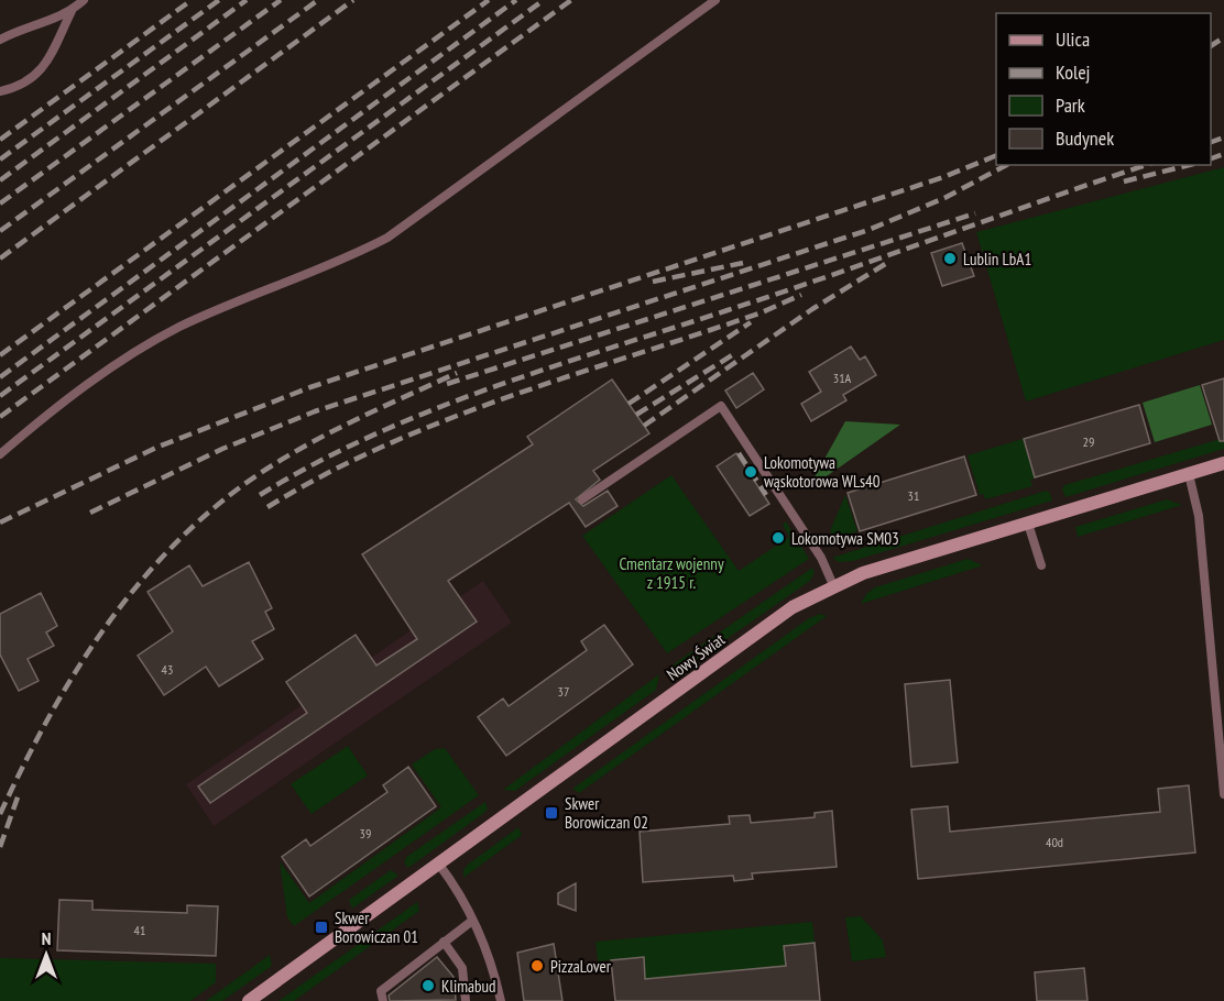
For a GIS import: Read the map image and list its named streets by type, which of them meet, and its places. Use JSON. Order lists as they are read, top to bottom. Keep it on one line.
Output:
{"streets":{"street":["Nowy Świat"]},"parks":["Cmentarz wojenny z 1915 r."],"places":{"other":["Lublin LbA1","Lokomotywa wąskotorowa WLs40","Lokomotywa SM03","PizzaLover","Klimabud"],"transit":["Skwer Borowiczan 02","Skwer Borowiczan 01"]},"house_numbers":["31A","29","31","43","37","39","40d","41"],"legend":["Ulica","Kolej","Park","Budynek"],"north":"top"}
